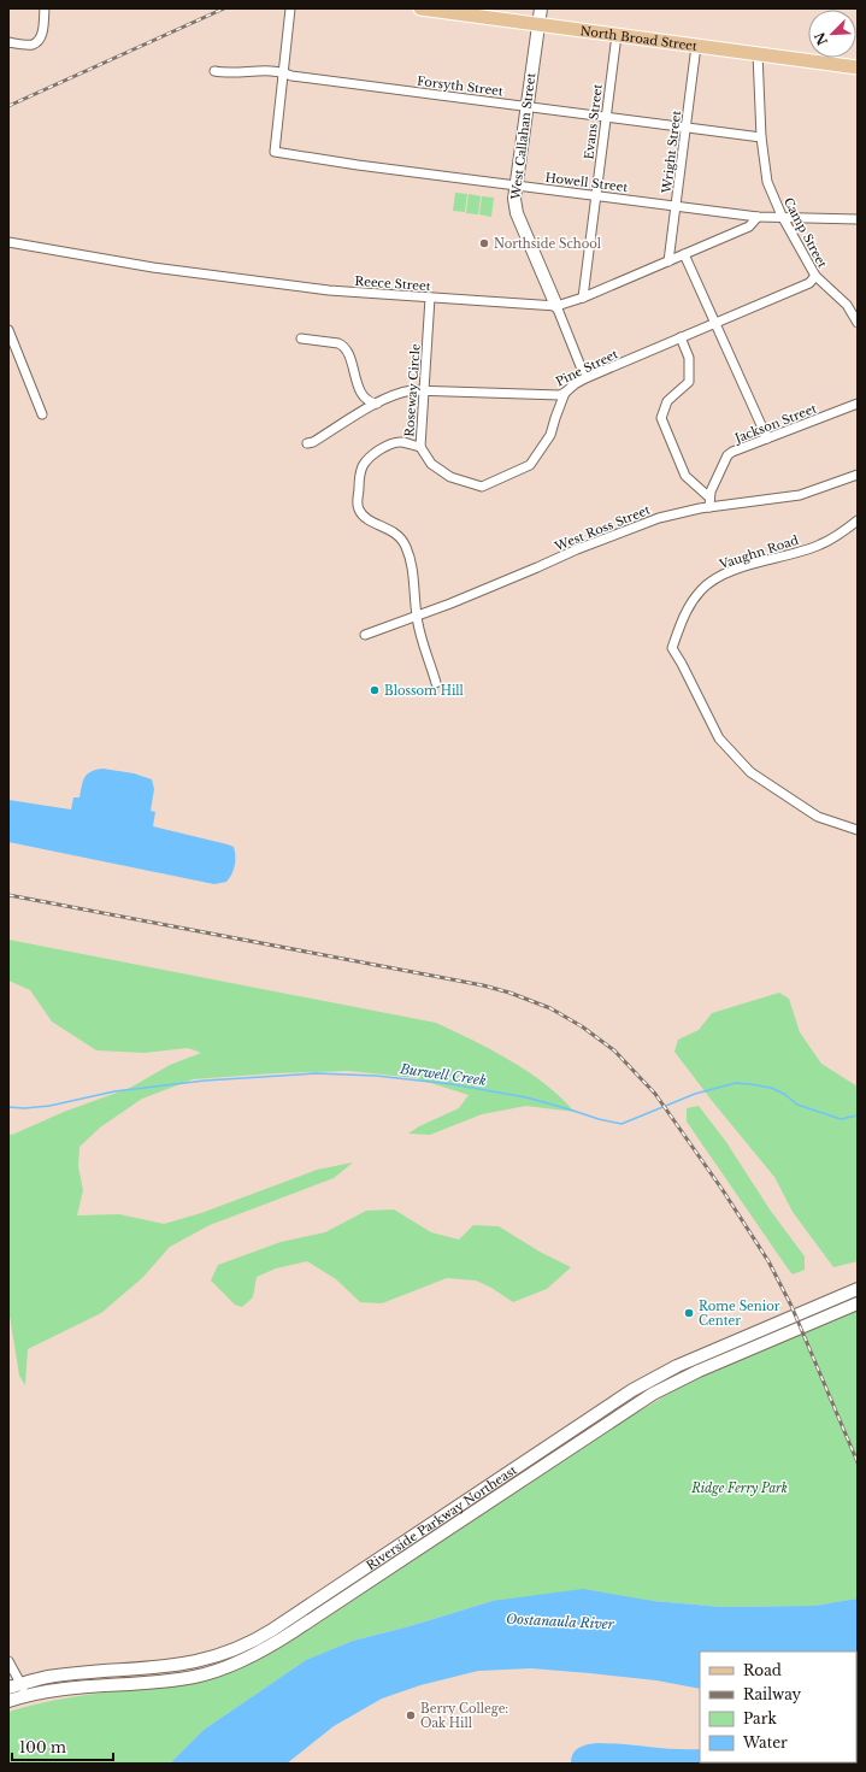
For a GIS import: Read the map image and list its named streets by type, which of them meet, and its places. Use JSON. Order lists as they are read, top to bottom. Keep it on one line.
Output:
{"streets":{"main road":["North Broad Street","West Callahan Street","Riverside Parkway Northeast"],"street":["Forsyth Street","Evans Street","Wright Street","Howell Street","Camp Street","Reece Street","Pine Street","Roseway Circle","Jackson Street","West Ross Street","Vaughn Road"]},"crossings":[["North Broad Street","Evans Street"],["North Broad Street","West Callahan Street"],["North Broad Street","Wright Street"],["North Broad Street","Camp Street"],["Forsyth Street","Evans Street"],["Forsyth Street","West Callahan Street"],["Forsyth Street","Wright Street"],["Forsyth Street","Howell Street"],["Forsyth Street","Camp Street"],["Evans Street","Howell Street"],["Evans Street","Reece Street"],["West Callahan Street","Howell Street"],["West Callahan Street","Reece Street"],["West Callahan Street","Pine Street"],["Wright Street","Howell Street"],["Wright Street","Reece Street"],["Howell Street","Camp Street"],["Howell Street","Reece Street"],["Camp Street","Pine Street"],["Reece Street","Roseway Circle"],["Pine Street","Roseway Circle"],["Jackson Street","West Ross Street"]],"water":["Burwell Creek","Oostanaula River"],"parks":["Ridge Ferry Park"],"places":["Northside School","Blossom Hill","Rome Senior Center","Berry College: Oak Hill"],"legend":["Road","Railway","Park","Water"],"scale_bar":"100 m","north":"bottom left"}
